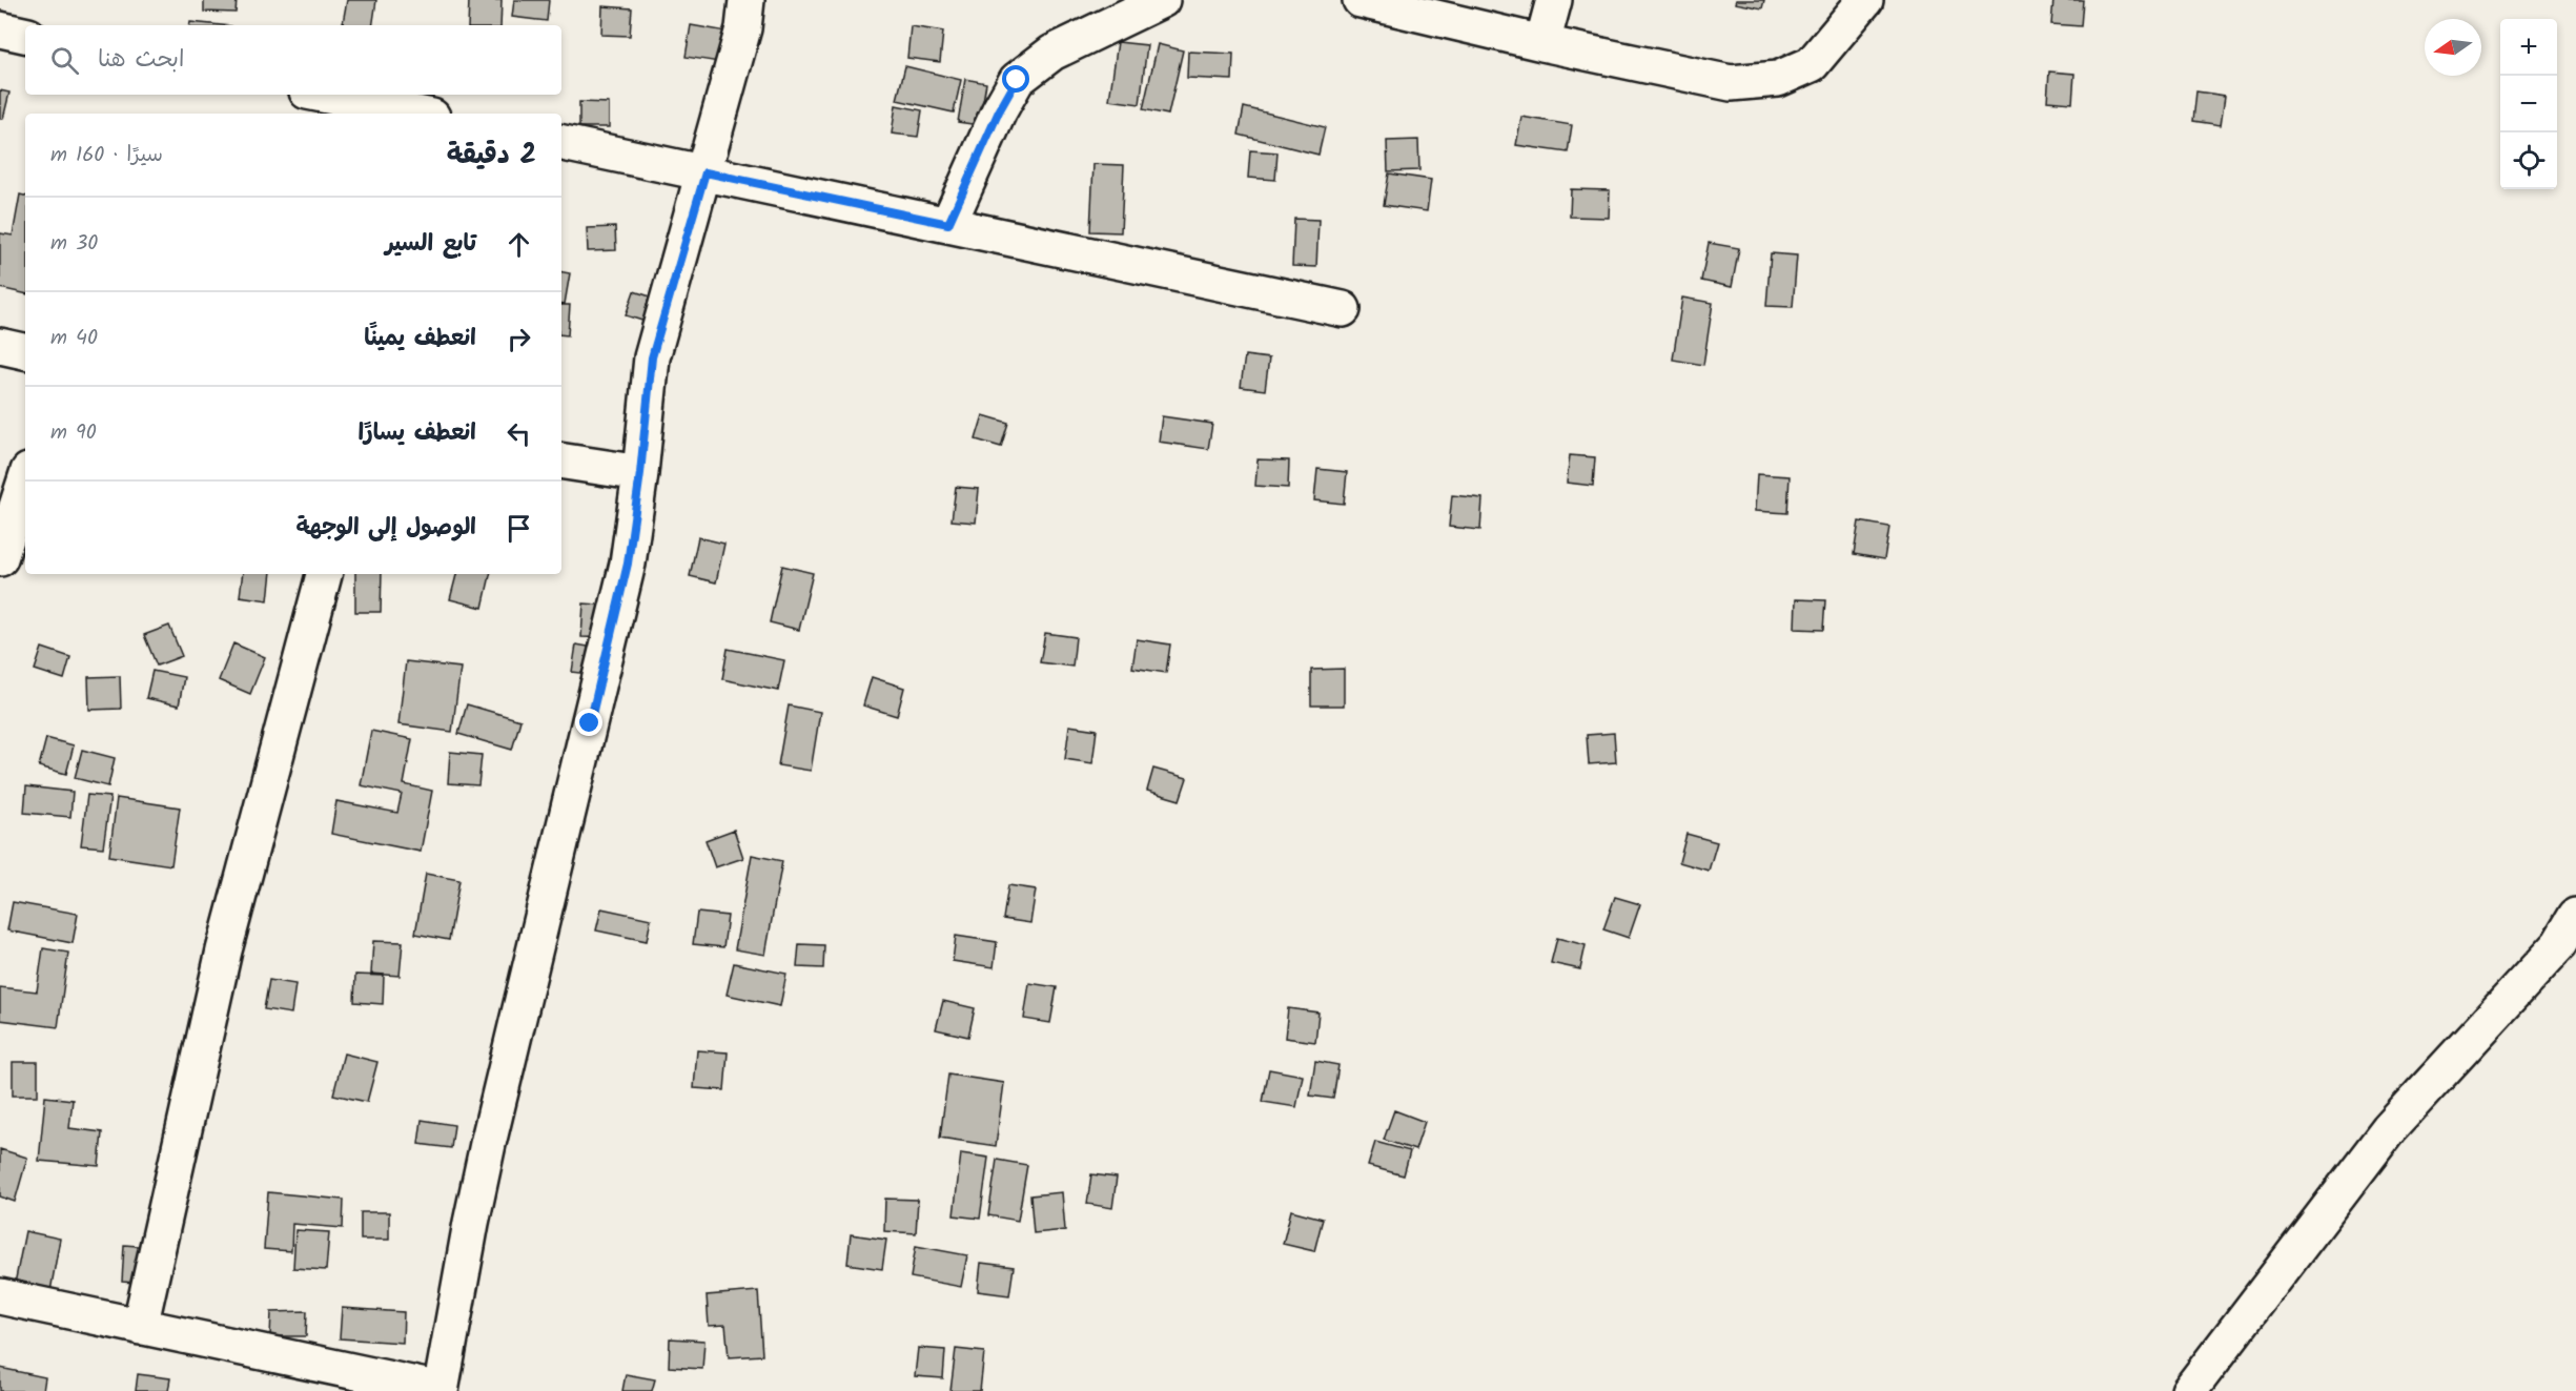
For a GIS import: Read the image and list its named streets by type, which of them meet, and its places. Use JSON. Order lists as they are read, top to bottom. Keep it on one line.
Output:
{"north":"left","page":{"map_buttons":["+","−"],"search":"ابحث هنا","heading":["2 دقيقة","سيرًا · 160 m"],"list":[["تابع السير","30 m"],["انعطف يمينًا","40 m"],["انعطف يسارًا","90 m"],"الوصول إلى الوجهة"]}}
